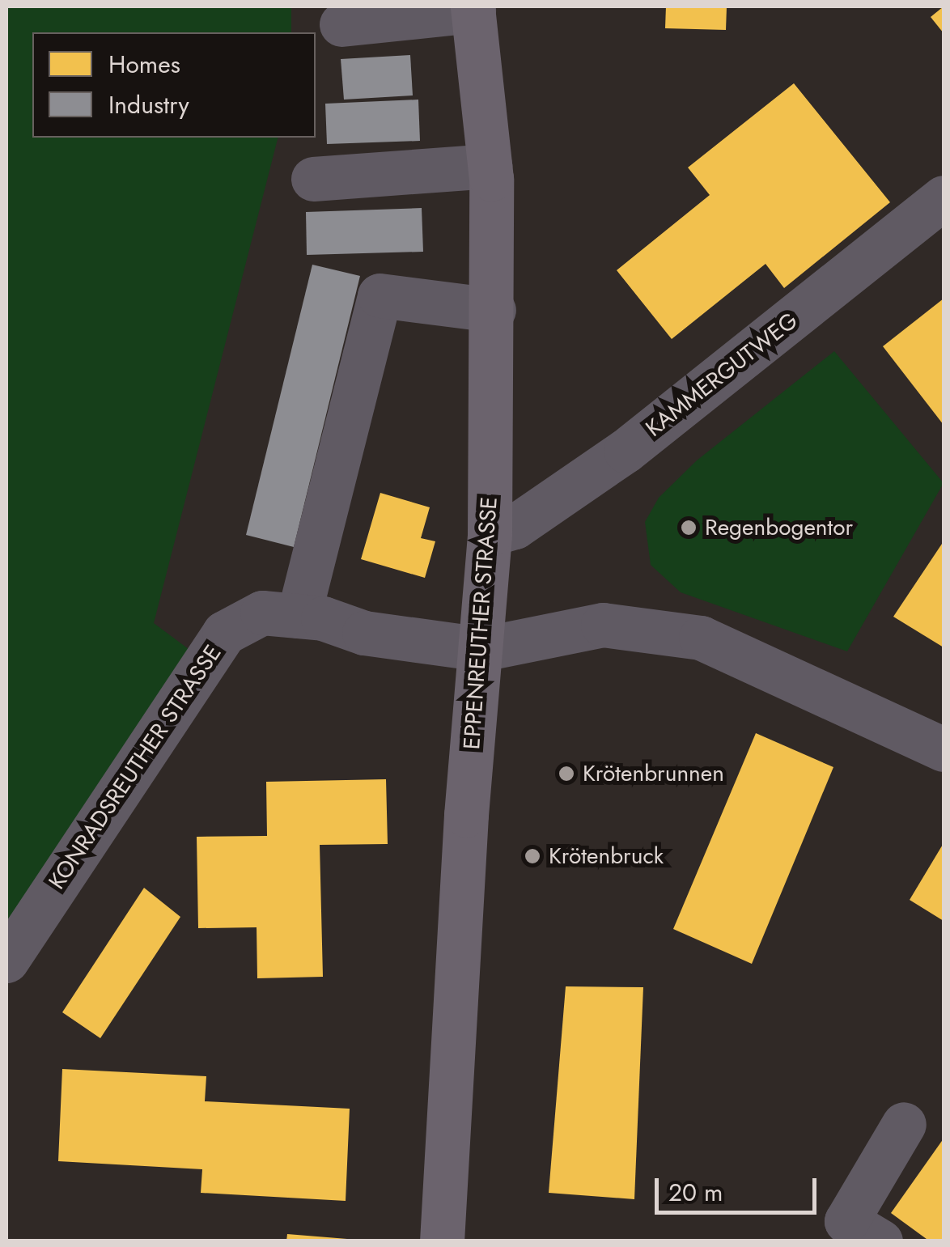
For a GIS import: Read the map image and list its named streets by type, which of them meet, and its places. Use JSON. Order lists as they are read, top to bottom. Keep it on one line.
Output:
{"streets":{"main road":["EPPENREUTHER STRASSE"],"street":["KAMMERGUTWEG","KONRADSREUTHER STRASSE"]},"crossings":[["KAMMERGUTWEG","EPPENREUTHER STRASSE"],["EPPENREUTHER STRASSE","KONRADSREUTHER STRASSE"]],"places":["Regenbogentor","Krötenbrunnen","Krötenbruck"],"legend":["Homes","Industry"],"scale_bar":"20 m"}
